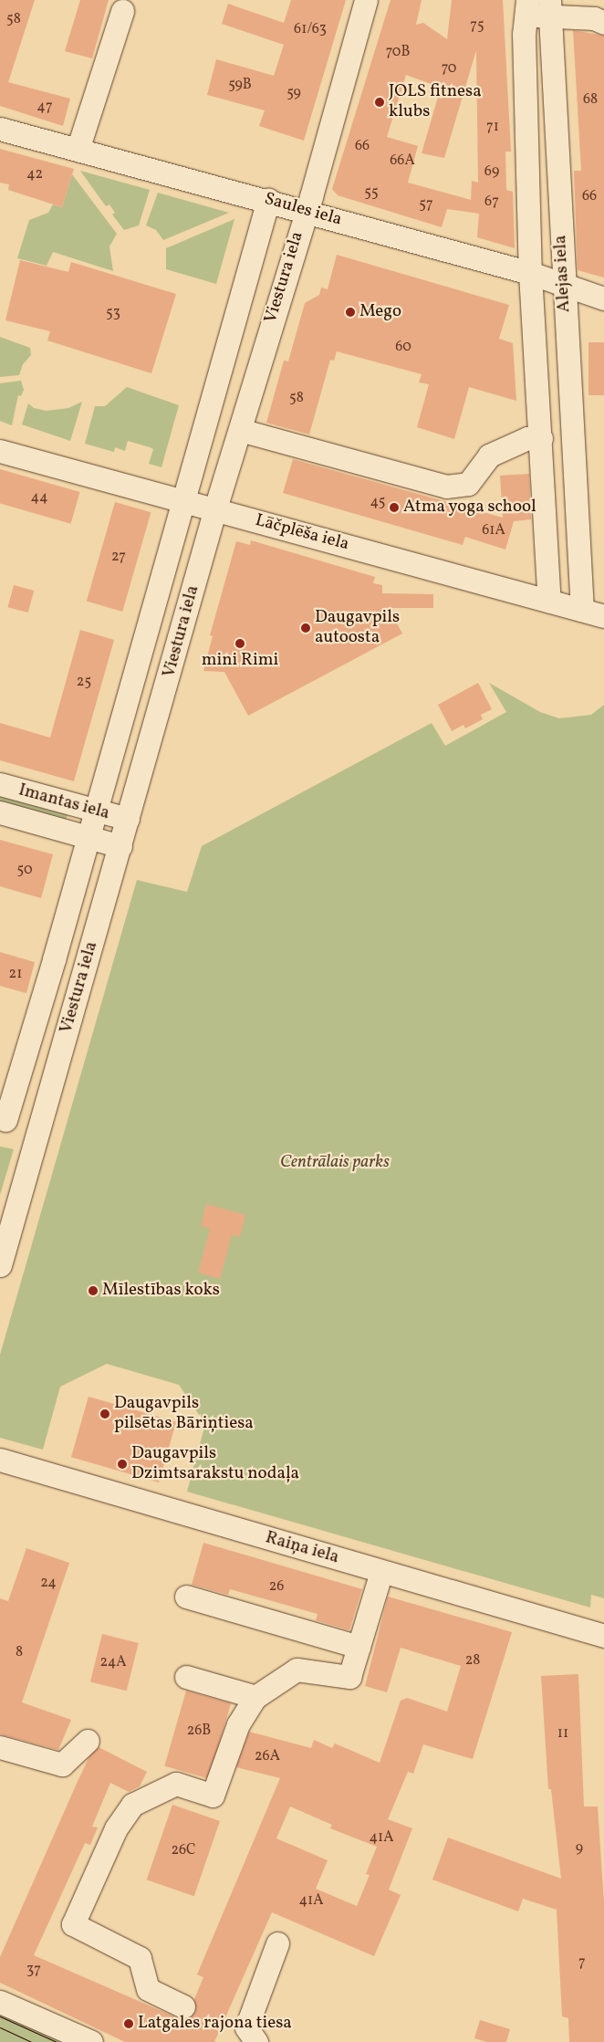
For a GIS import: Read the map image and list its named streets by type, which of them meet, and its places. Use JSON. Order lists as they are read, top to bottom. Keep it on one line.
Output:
{"streets":{"street":["Saules iela","Alejas iela","Viestura iela","Lāčplēša iela","Imantas iela","Raiņa iela"]},"crossings":[["Saules iela","Alejas iela"],["Saules iela","Viestura iela"],["Alejas iela","Lāčplēša iela"],["Viestura iela","Lāčplēša iela"],["Viestura iela","Imantas iela"]],"parks":["Centrālais parks"],"places":["JOLS fitnesa klubs","Mego","Atma yoga school","Daugavpils autoosta","mini Rimi","Mīlestības koks","Daugavpils pilsētas Bāriņtiesa","Daugavpils Dzimtsarakstu nodaļa","Latgales rajona tiesa"],"house_numbers":["58","75","61/63","70B","70","59B","59","68","47","71","66","66A","69","42","55","66","67","57","53","60","58","44","45","61A","27","25","50","21","24","26","8","28","24A","26B","11","26A","41A","9","26C","41A","7","37"]}
